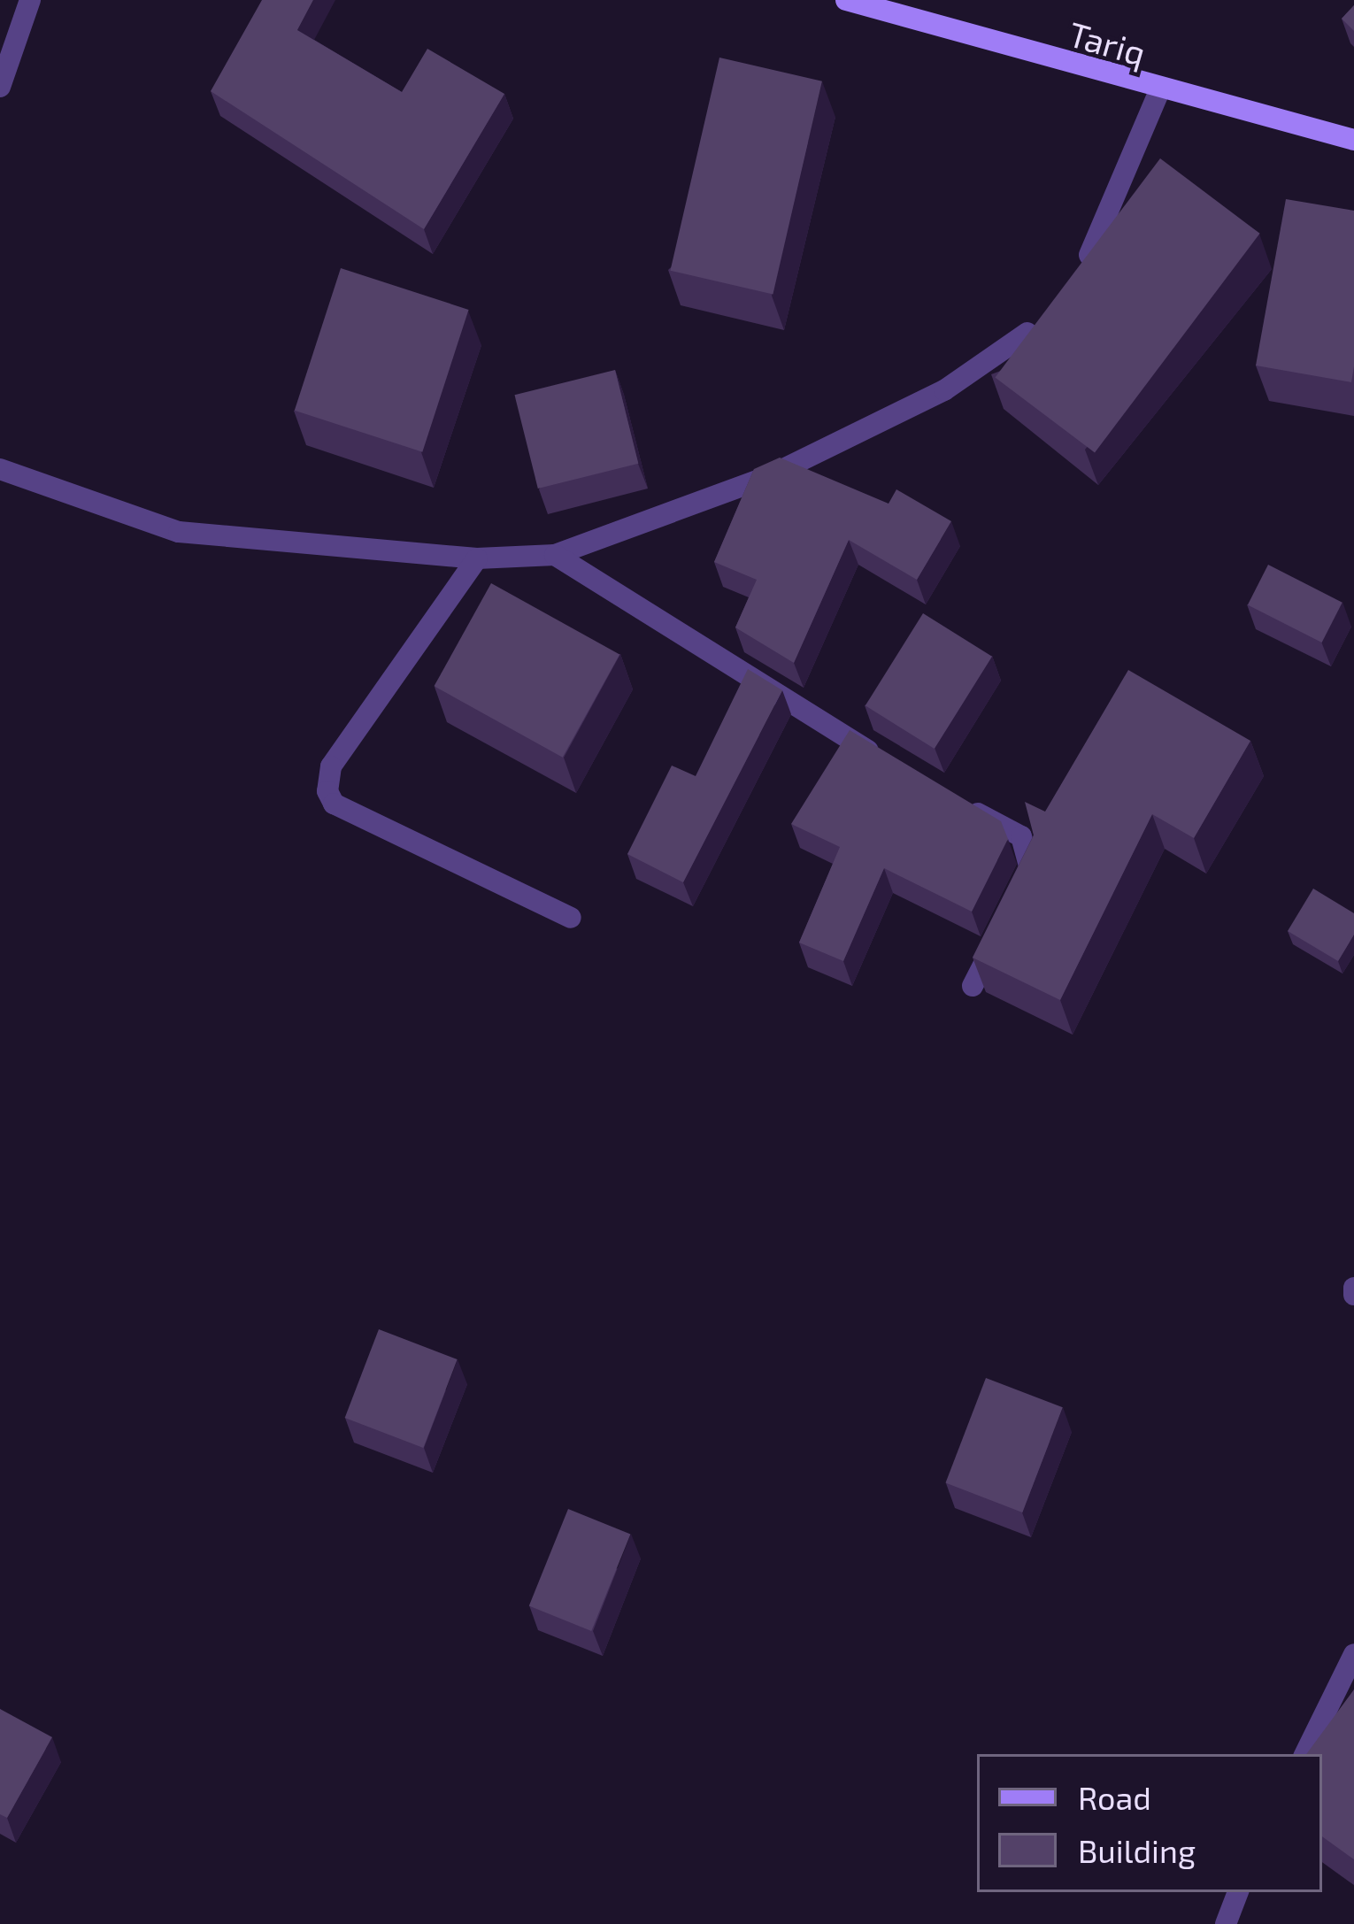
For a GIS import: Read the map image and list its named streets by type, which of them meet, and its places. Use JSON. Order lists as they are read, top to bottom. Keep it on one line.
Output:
{"streets":{"main road":["Tariq"]},"legend":["Road","Building"]}
